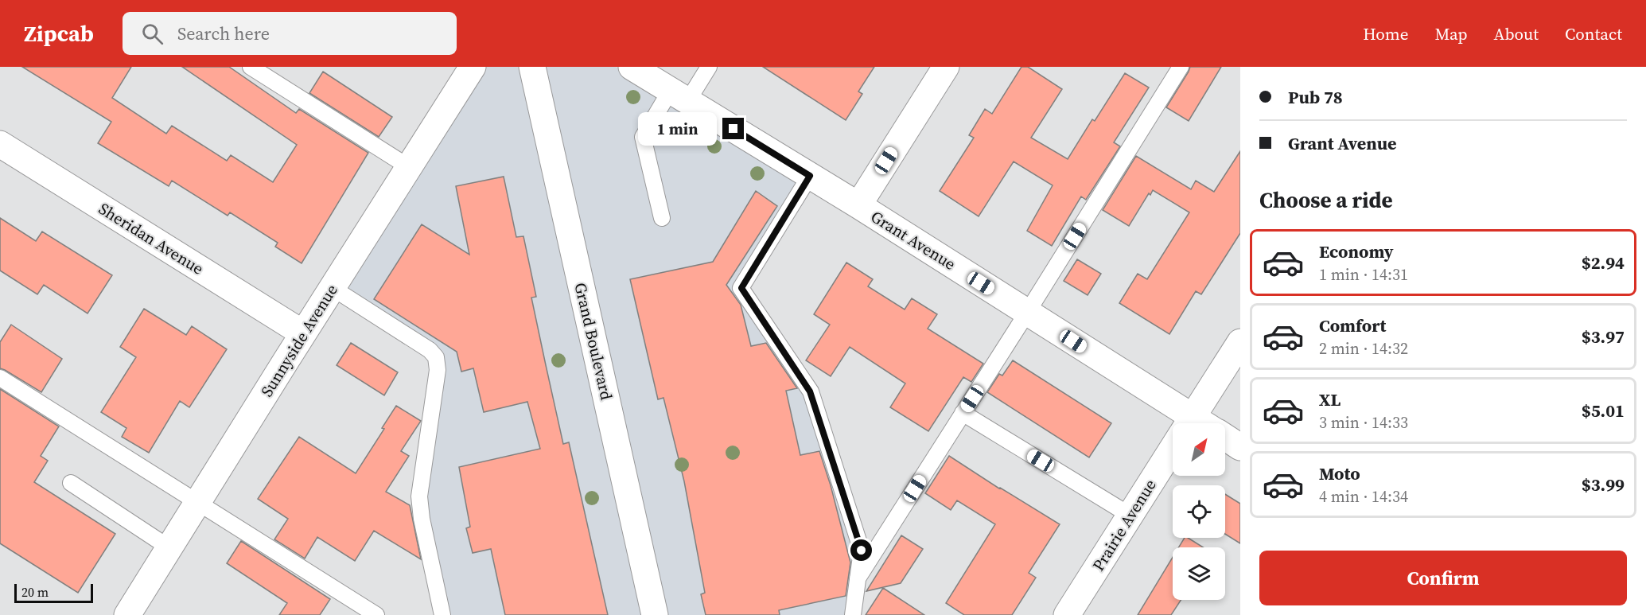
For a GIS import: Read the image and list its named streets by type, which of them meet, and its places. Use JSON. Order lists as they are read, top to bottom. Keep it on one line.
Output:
{"streets":{"street":["Sheridan Avenue","Grant Avenue","Sunnyside Avenue","Grand Boulevard","Prairie Avenue"]},"crossings":[["Sheridan Avenue","Sunnyside Avenue"]],"scale_bar":"20 m","north":"top right","page":{"header":"Zipcab","search":"Search here","nav":["Home","Map","About","Contact"],"banner":["Pub 78","Grant Avenue"],"bubble":"1 min","heading":"Choose a ride","list":[{"name":"Economy","note":"1 min · 14:31","value":"$2.94"},{"name":"Comfort","note":"2 min · 14:32","value":"$3.97"},{"name":"XL","note":"3 min · 14:33","value":"$5.01"},{"name":"Moto","note":"4 min · 14:34","value":"$3.99"}],"buttons":"Confirm","scale":"20 m"}}
